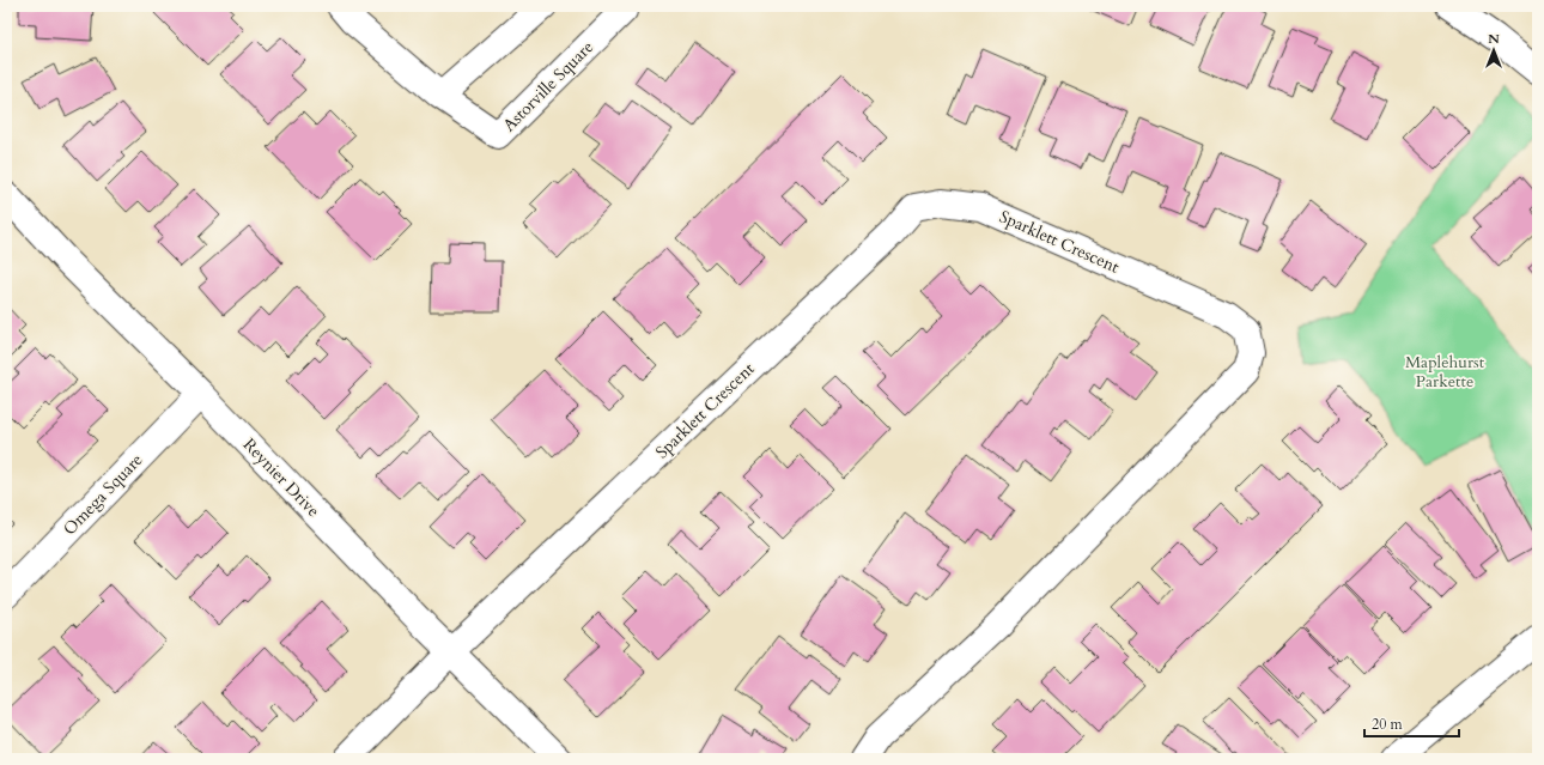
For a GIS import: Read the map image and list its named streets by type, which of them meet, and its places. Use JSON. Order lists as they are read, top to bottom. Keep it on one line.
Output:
{"streets":{"street":["Astorville Square","Sparklett Crescent","Reynier Drive","Omega Square"]},"crossings":[["Sparklett Crescent","Reynier Drive"],["Reynier Drive","Omega Square"]],"parks":["Maplehurst Parkette"],"scale_bar":"20 m","north":"top"}
